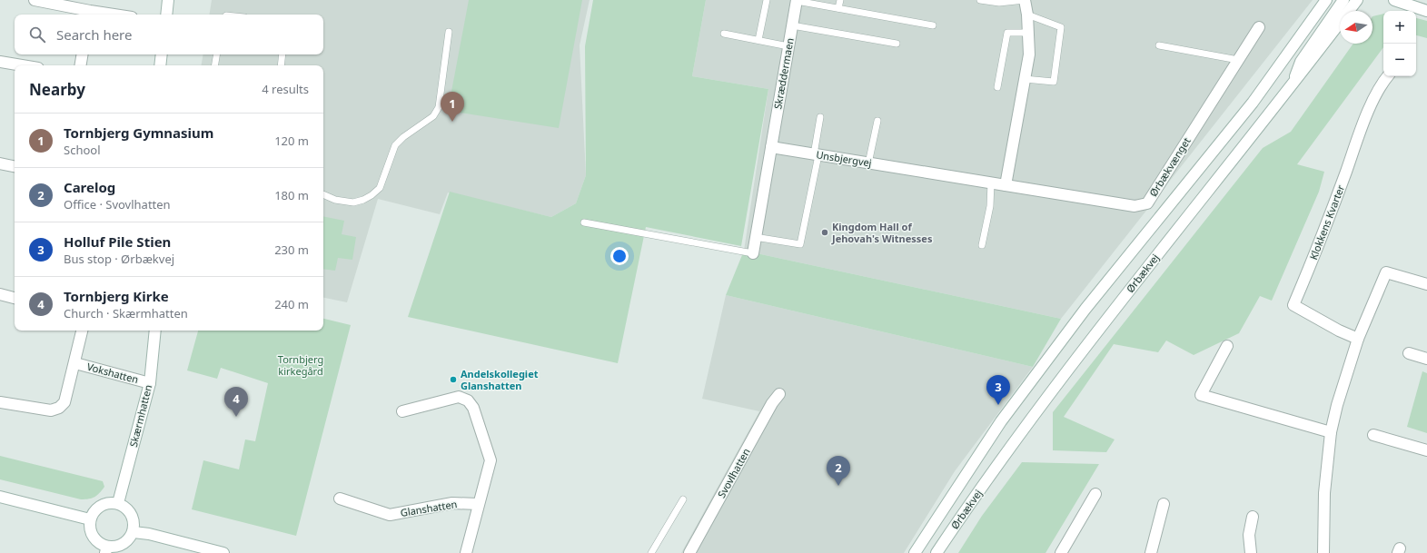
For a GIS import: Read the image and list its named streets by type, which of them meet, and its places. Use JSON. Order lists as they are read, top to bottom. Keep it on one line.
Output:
{"streets":{"street":["Skræddermaen","Unsbjergvej","Ørbækvænget","Klokkens Kvarter","Ørbækvej","Vokshatten","Skærmhatten","Svovlhatten","Glanshatten"]},"crossings":[["Skræddermaen","Unsbjergvej"],["Unsbjergvej","Ørbækvænget"],["Vokshatten","Skærmhatten"]],"parks":["Tornbjerg kirkegård"],"places":["Kingdom Hall of Jehovah's Witnesses","Andelskollegiet Glanshatten"],"north":"left","page":{"map_buttons":["+","−"],"search":"Search here","heading":["Nearby","4 results"],"pins":["1","3","4","2"],"list":[{"mark":"1","name":"Tornbjerg Gymnasium","note":"School","value":"120 m"},{"mark":"2","name":"Carelog","note":"Office · Svovlhatten","value":"180 m"},{"mark":"3","name":"Holluf Pile Stien","note":"Bus stop · Ørbækvej","value":"230 m"},{"mark":"4","name":"Tornbjerg Kirke","note":"Church · Skærmhatten","value":"240 m"}]}}
